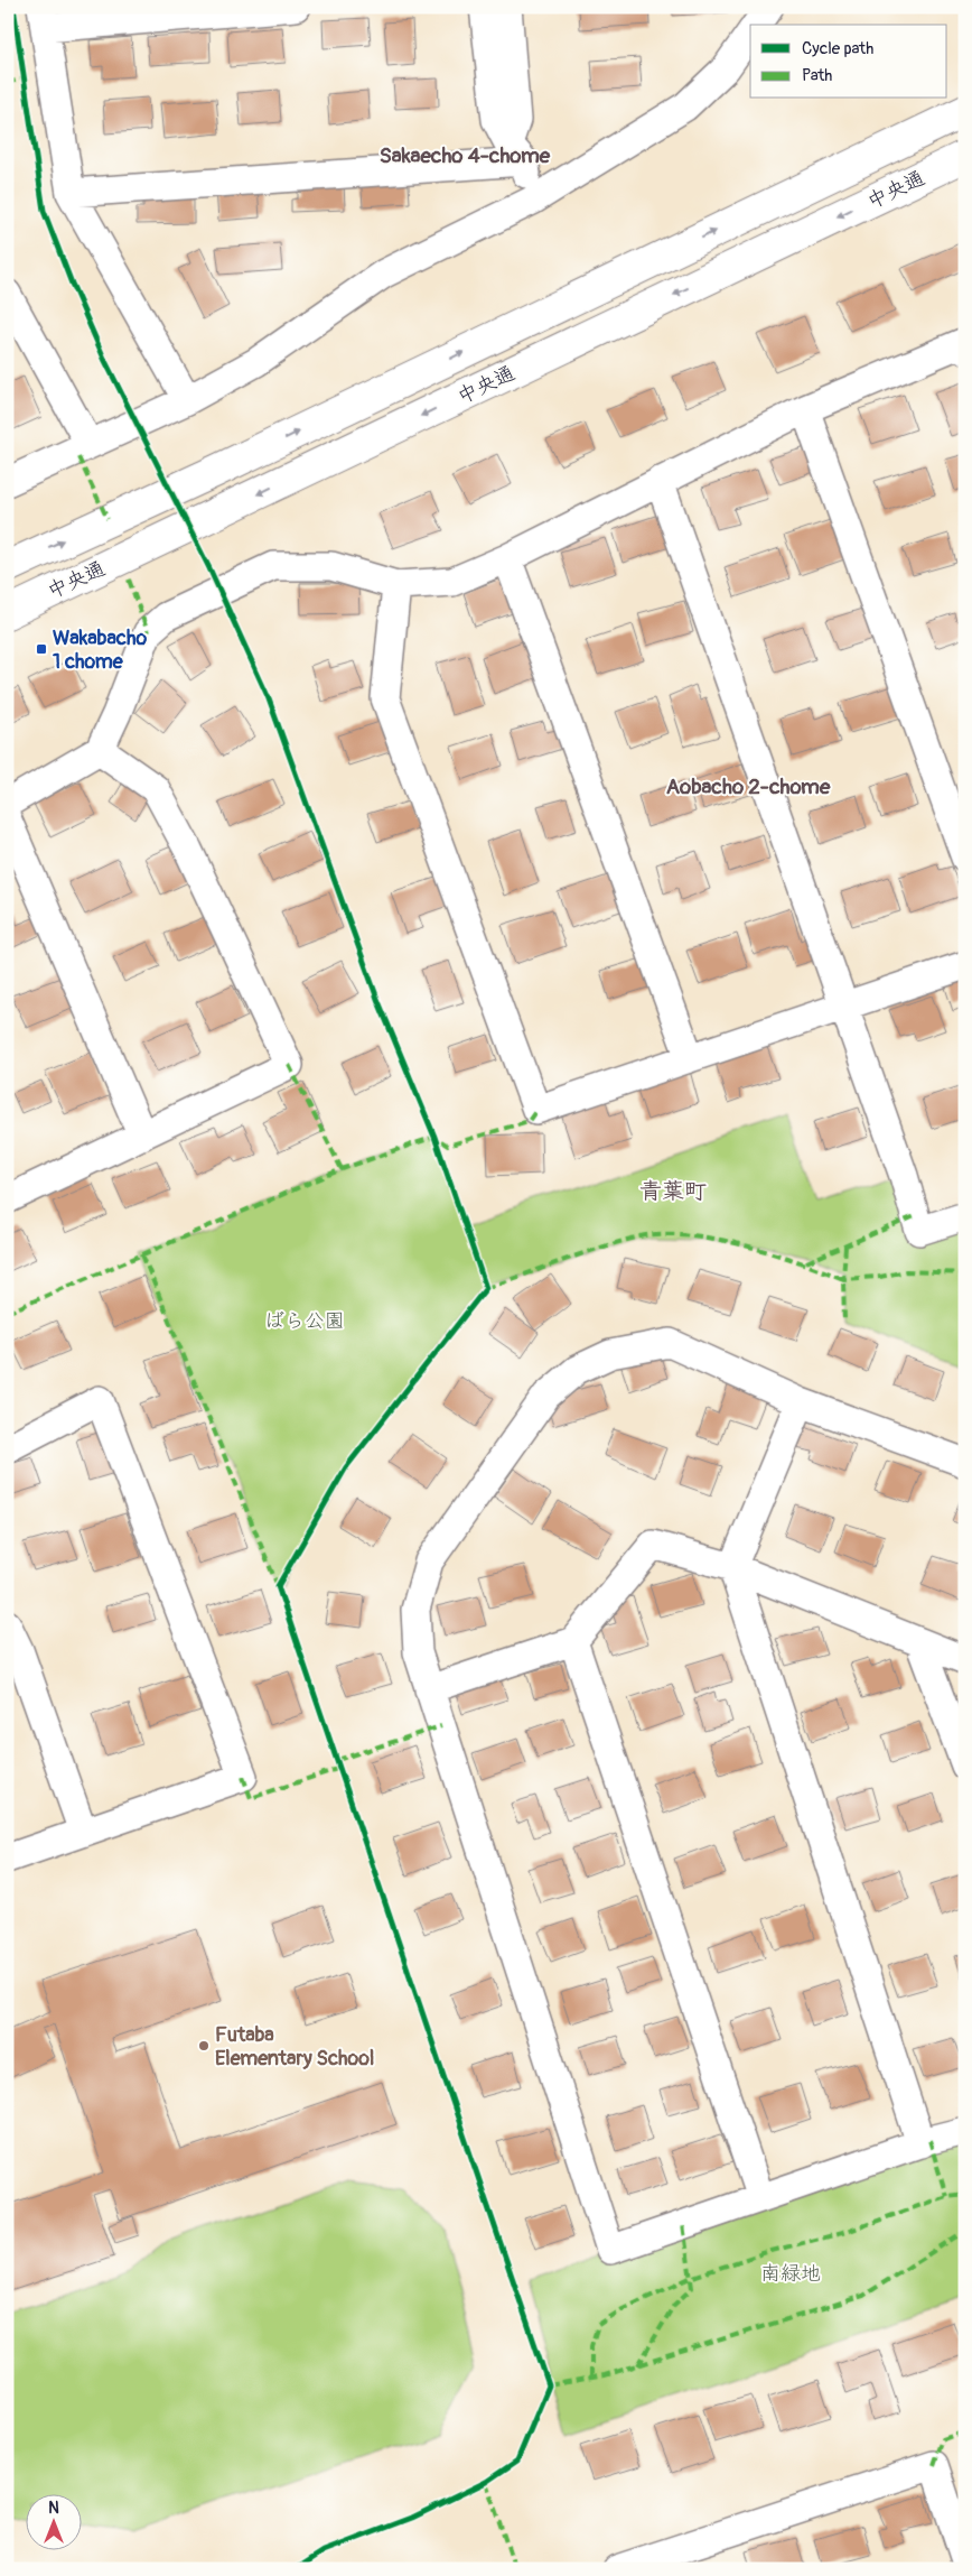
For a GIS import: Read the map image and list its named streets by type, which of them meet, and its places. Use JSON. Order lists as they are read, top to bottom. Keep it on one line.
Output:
{"streets":{"street":["中央通"]},"districts":["Sakaecho 4-chome","Aobacho 2-chome","青葉町"],"parks":["ばら公園","南緑地"],"places":{"transit":["Wakabacho 1 chome"],"other":["Futaba Elementary School"]},"legend":["Cycle path","Path"],"north":"top"}
